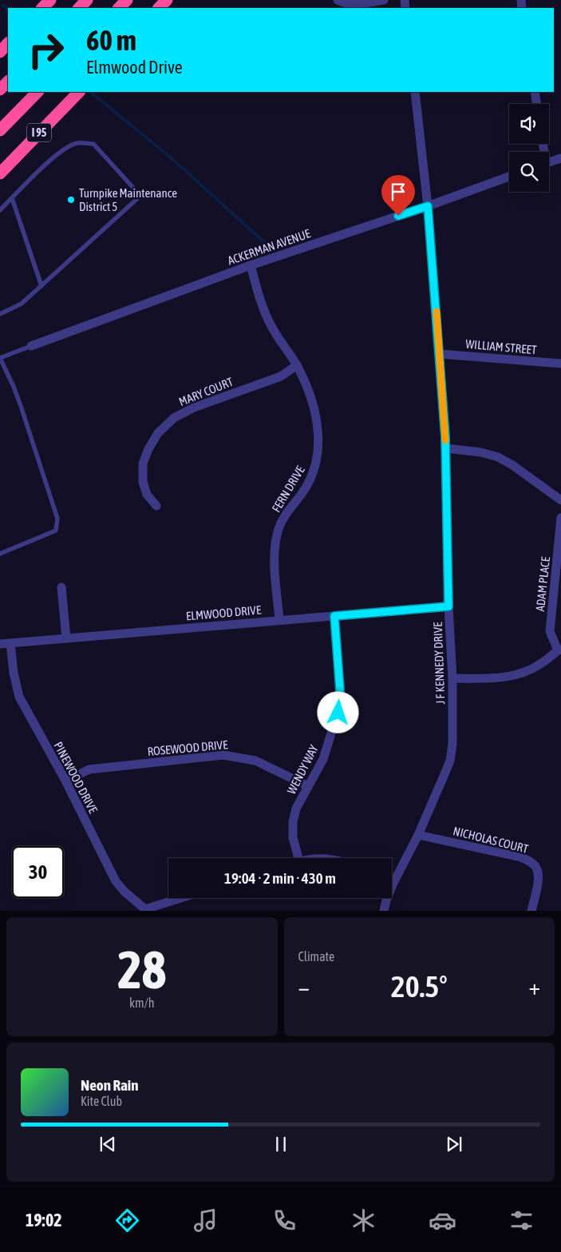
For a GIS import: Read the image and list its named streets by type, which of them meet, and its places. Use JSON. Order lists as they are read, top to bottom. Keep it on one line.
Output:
{"streets":{"highway":["I 95"],"street":["ACKERMAN AVENUE","WILLIAM STREET","MARY COURT","FERN DRIVE","ADAM PLACE","ELMWOOD DRIVE","J F KENNEDY DRIVE","ROSEWOOD DRIVE","WENDY WAY","PINEWOOD DRIVE","NICHOLAS COURT"]},"crossings":[["ACKERMAN AVENUE","FERN DRIVE"],["ACKERMAN AVENUE","J F KENNEDY DRIVE"],["WILLIAM STREET","J F KENNEDY DRIVE"],["MARY COURT","FERN DRIVE"],["FERN DRIVE","ELMWOOD DRIVE"],["ELMWOOD DRIVE","J F KENNEDY DRIVE"],["ELMWOOD DRIVE","WENDY WAY"],["ELMWOOD DRIVE","PINEWOOD DRIVE"],["J F KENNEDY DRIVE","NICHOLAS COURT"],["ROSEWOOD DRIVE","WENDY WAY"],["ROSEWOOD DRIVE","PINEWOOD DRIVE"]],"places":["Turnpike Maintenance District 5"],"page":{"turn":["60 m","Elmwood Drive"],"limit":"30","trip":"19:04 · 2 min · 430 m","tile":[["28","km/h"],"Climate"],"heat":["−","20.5°","+"],"song":["Neon Rain","Kite Club"],"tabs":"19:02"}}
